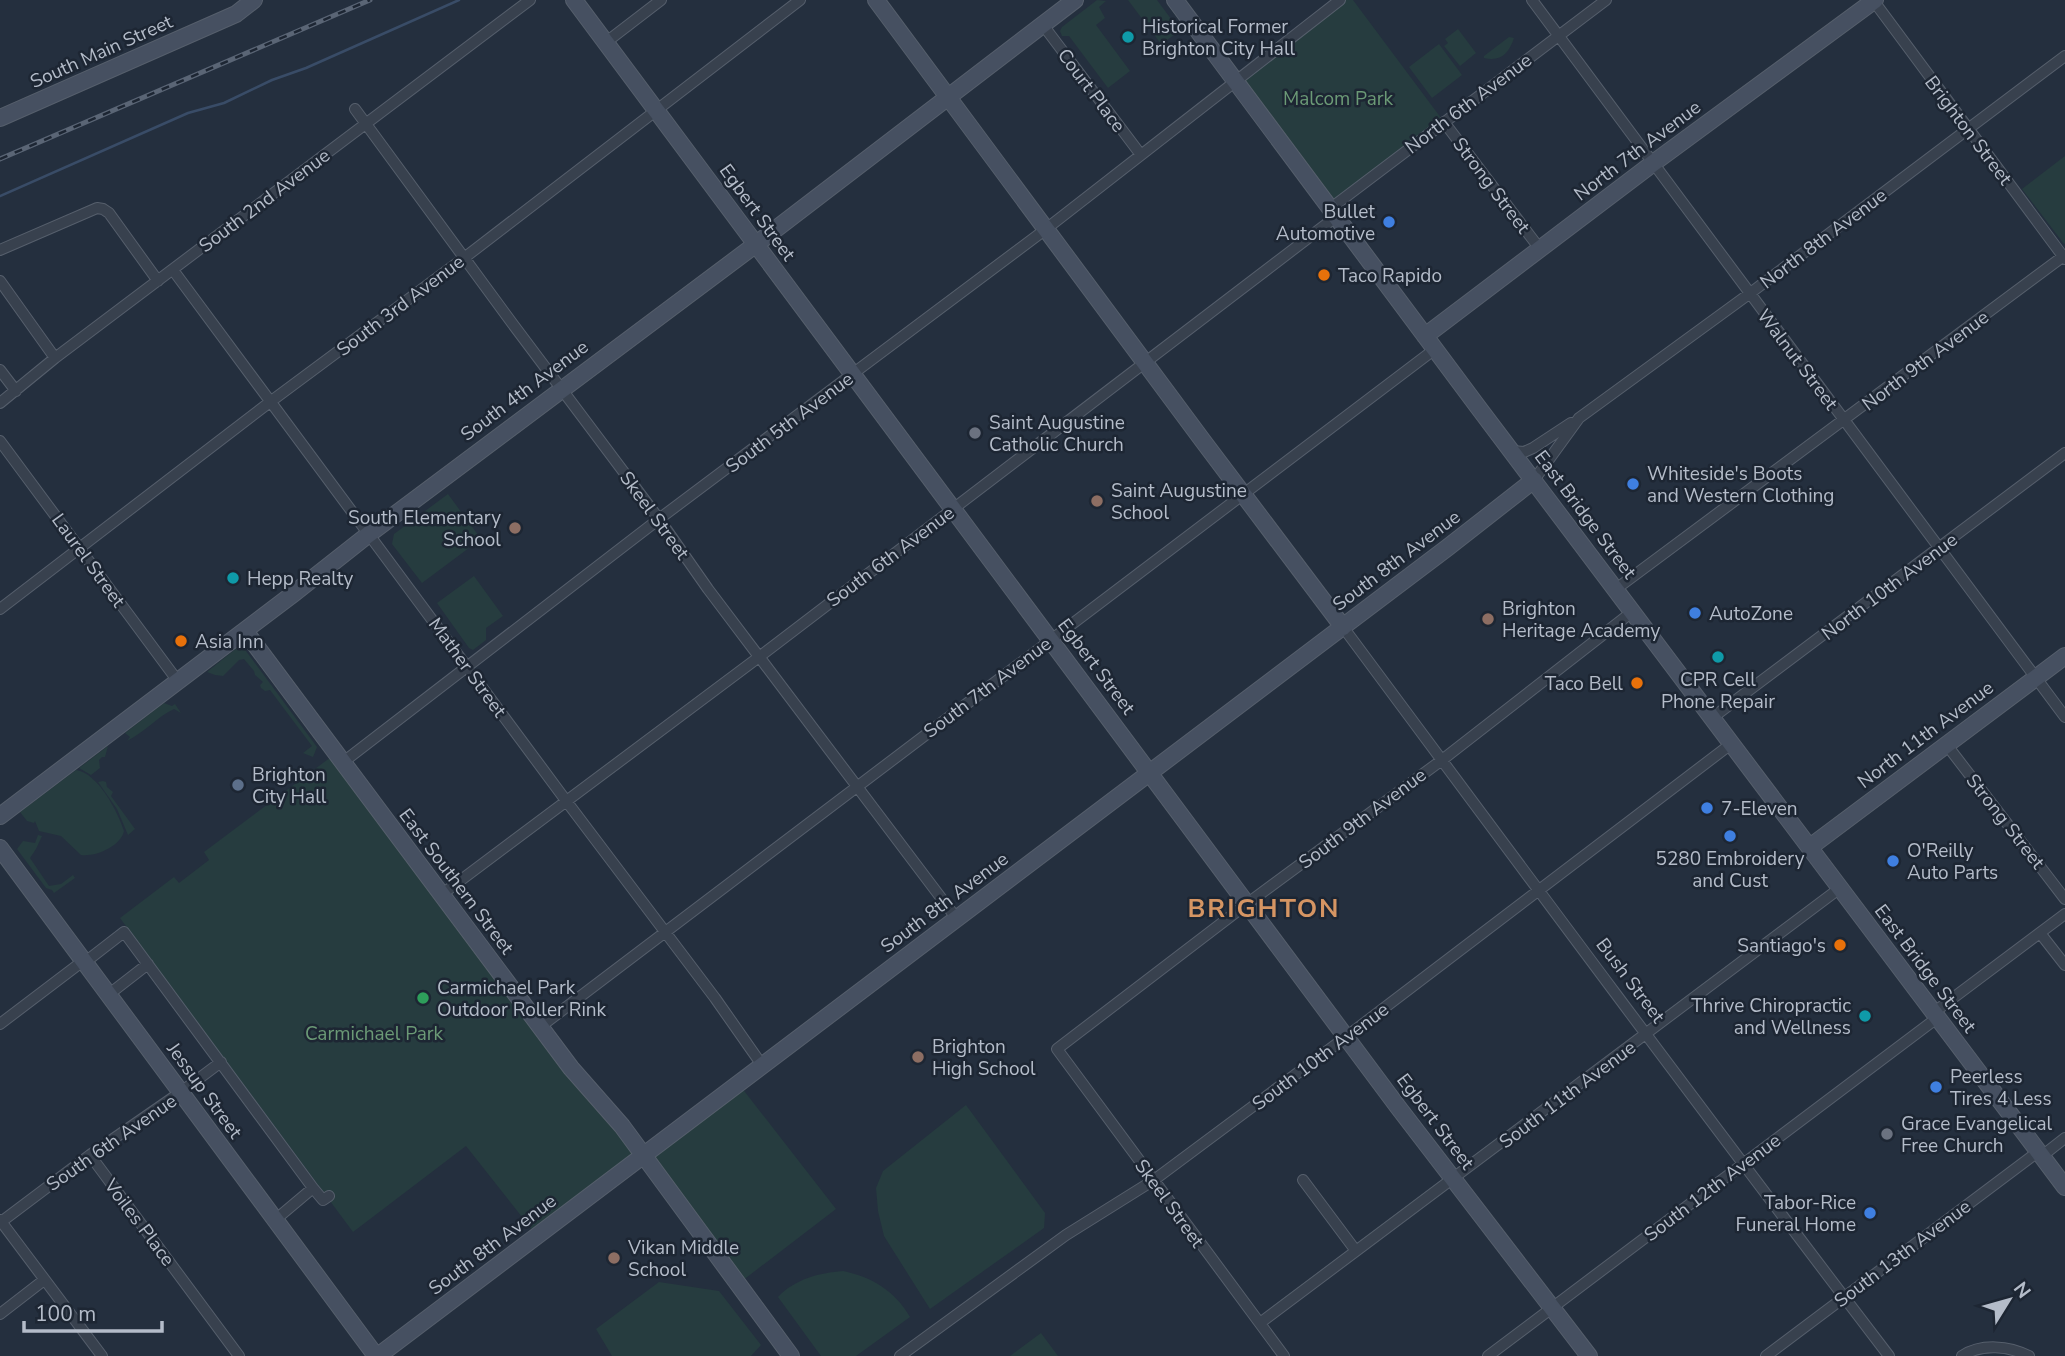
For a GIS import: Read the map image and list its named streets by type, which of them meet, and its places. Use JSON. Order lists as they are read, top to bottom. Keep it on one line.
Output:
{"streets":{"street":["South Main Street","Court Place","North 6th Avenue","Brighton Street","North 7th Avenue","Strong Street","South 2nd Avenue","Egbert Street","North 8th Avenue","South 3rd Avenue","Walnut Street","North 9th Avenue","South 4th Avenue","South 5th Avenue","East Bridge Street","Skeel Street","South 6th Avenue","Laurel Street","South 8th Avenue","North 10th Avenue","Mather Street","South 7th Avenue","North 11th Avenue","South 9th Avenue","East Southern Street","Bush Street","South 10th Avenue","Jessup Street","South 11th Avenue","South 12th Avenue","Voiles Place","South 13th Avenue"]},"crossings":[["Court Place","South 4th Avenue"],["Court Place","South 5th Avenue"],["North 6th Avenue","Strong Street"],["North 6th Avenue","Walnut Street"],["North 6th Avenue","East Bridge Street"],["North 6th Avenue","South 6th Avenue"],["Brighton Street","North 7th Avenue"],["Brighton Street","North 8th Avenue"],["Brighton Street","North 9th Avenue"],["North 7th Avenue","Strong Street"],["North 7th Avenue","Walnut Street"],["North 7th Avenue","East Bridge Street"],["North 7th Avenue","South 7th Avenue"],["Strong Street","North 11th Avenue"],["South 2nd Avenue","Skeel Street"],["South 2nd Avenue","Mather Street"],["Egbert Street","South 3rd Avenue"],["Egbert Street","South 4th Avenue"],["Egbert Street","South 5th Avenue"],["Egbert Street","South 6th Avenue"],["Egbert Street","South 8th Avenue"],["Egbert Street","South 7th Avenue"],["Egbert Street","South 9th Avenue"],["Egbert Street","South 10th Avenue"],["Egbert Street","South 11th Avenue"],["Egbert Street","South 12th Avenue"],["North 8th Avenue","Walnut Street"],["North 8th Avenue","East Bridge Street"],["North 8th Avenue","South 8th Avenue"],["South 3rd Avenue","Skeel Street"],["South 3rd Avenue","Laurel Street"],["South 3rd Avenue","Mather Street"],["Walnut Street","North 9th Avenue"],["Walnut Street","North 10th Avenue"],["Walnut Street","North 11th Avenue"],["North 9th Avenue","East Bridge Street"],["South 4th Avenue","Skeel Street"],["South 4th Avenue","Laurel Street"],["South 4th Avenue","Mather Street"],["South 4th Avenue","East Southern Street"],["South 5th Avenue","East Bridge Street"],["South 5th Avenue","Skeel Street"],["South 5th Avenue","Mather Street"],["South 5th Avenue","East Southern Street"],["East Bridge Street","South 6th Avenue"],["East Bridge Street","South 8th Avenue"],["East Bridge Street","North 10th Avenue"],["East Bridge Street","South 7th Avenue"],["East Bridge Street","North 11th Avenue"],["East Bridge Street","South 9th Avenue"],["East Bridge Street","South 10th Avenue"],["East Bridge Street","South 11th Avenue"],["East Bridge Street","South 12th Avenue"],["East Bridge Street","South 13th Avenue"],["Skeel Street","South 6th Avenue"],["Skeel Street","South 8th Avenue"],["Skeel Street","South 7th Avenue"],["Skeel Street","South 9th Avenue"],["Skeel Street","South 10th Avenue"],["Skeel Street","South 11th Avenue"],["South 6th Avenue","Mather Street"],["South 6th Avenue","East Southern Street"],["South 6th Avenue","Jessup Street"],["South 6th Avenue","Voiles Place"],["South 8th Avenue","Mather Street"],["South 8th Avenue","East Southern Street"],["South 8th Avenue","Bush Street"],["South 8th Avenue","Jessup Street"],["Mather Street","South 7th Avenue"],["South 7th Avenue","East Southern Street"],["South 9th Avenue","Bush Street"],["Bush Street","South 10th Avenue"],["Bush Street","South 11th Avenue"],["Bush Street","South 12th Avenue"],["Bush Street","South 13th Avenue"]],"districts":["BRIGHTON"],"parks":["Malcom Park","Carmichael Park"],"places":["Historical Former Brighton City Hall","Bullet Automotive","Taco Rapido","Saint Augustine Catholic Church","Whiteside's Boots and Western Clothing","Saint Augustine School","South Elementary School","Hepp Realty","AutoZone","Brighton Heritage Academy","Asia Inn","CPR Cell Phone Repair","Taco Bell","Brighton City Hall","7-Eleven","5280 Embroidery and Cust","O'Reilly Auto Parts","Santiago's","Carmichael Park Outdoor Roller Rink","Thrive Chiropractic and Wellness","Brighton High School","Peerless Tires 4 Less","Grace Evangelical Free Church","Tabor-Rice Funeral Home","Vikan Middle School"],"scale_bar":"100 m","north":"top right"}
